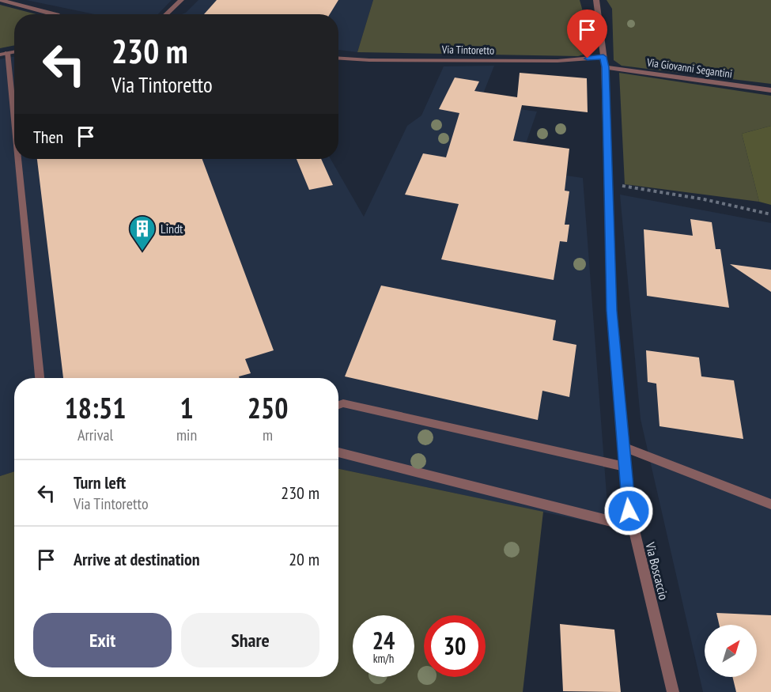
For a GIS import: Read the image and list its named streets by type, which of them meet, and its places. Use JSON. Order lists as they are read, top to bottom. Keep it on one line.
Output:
{"streets":{"street":["Via Tintoretto","Via Giovanni Segantini","Via Boscaccio"]},"crossings":[["Via Tintoretto","Via Boscaccio"],["Via Giovanni Segantini","Via Boscaccio"]],"places":{"building":["Lindt"]},"north":"top right","page":{"turn":["230 m","Via Tintoretto"],"then":"Then","eta":["18:51","Arrival","1","min","250","m"],"list":[{"name":"Turn left","note":"Via Tintoretto","value":"230 m"},{"name":"Arrive at destination","value":"20 m"}],"buttons":["Exit","Share"],"speed":"24 km/h","limit":"30"}}
